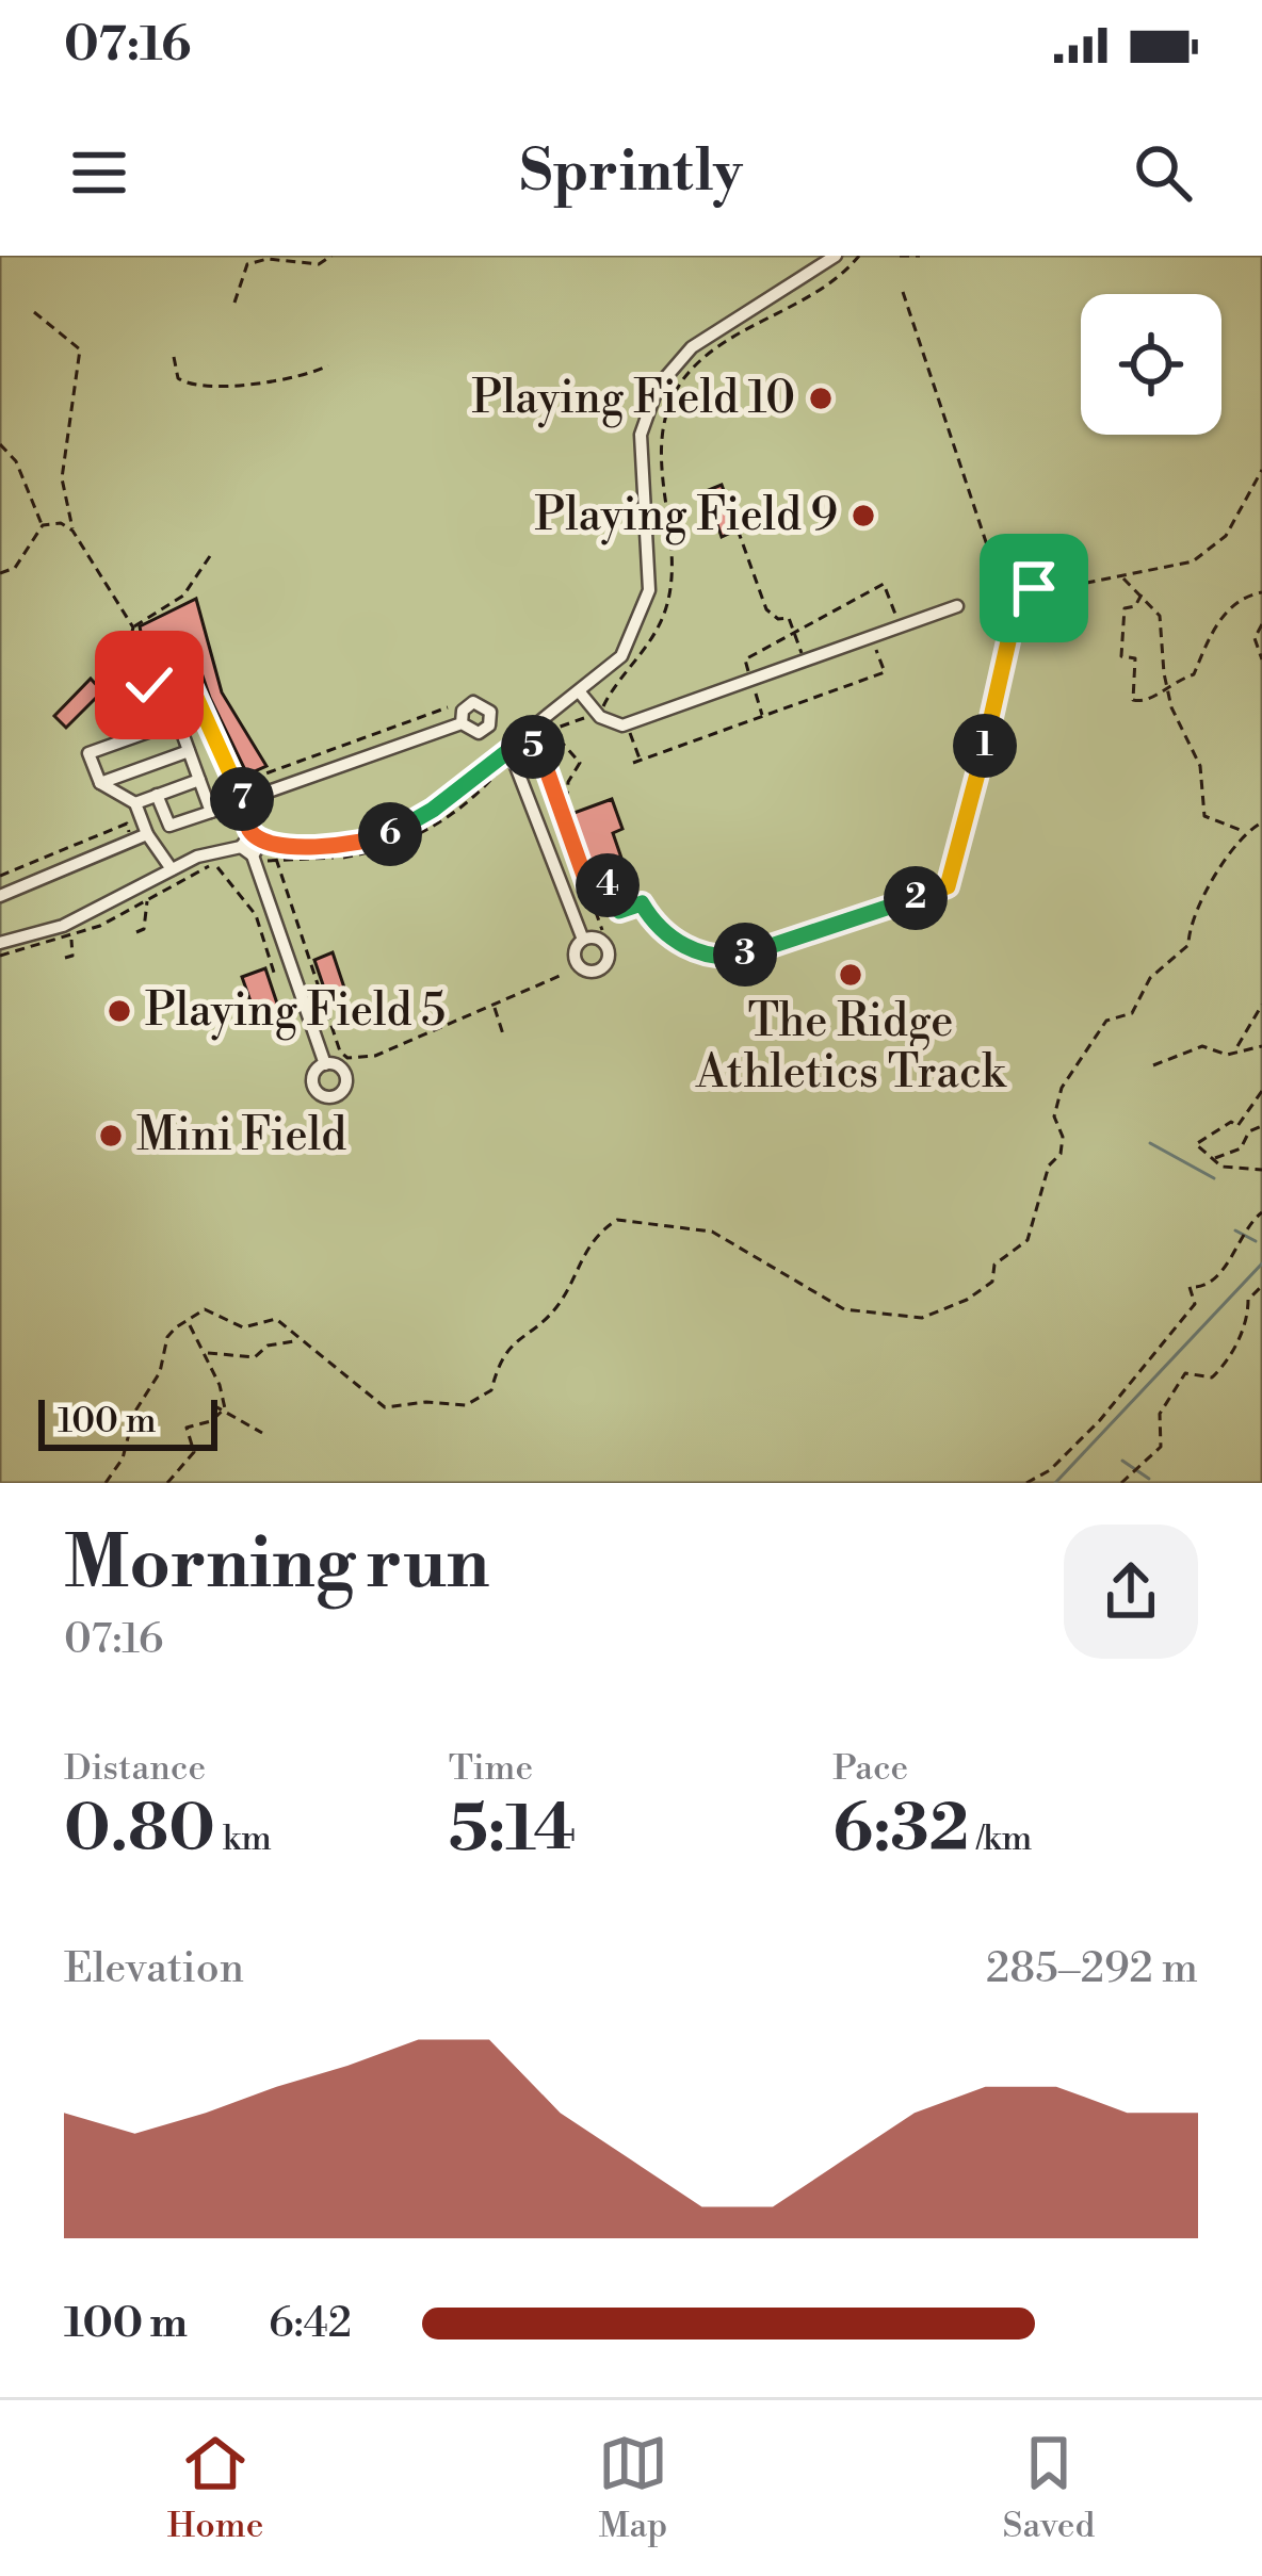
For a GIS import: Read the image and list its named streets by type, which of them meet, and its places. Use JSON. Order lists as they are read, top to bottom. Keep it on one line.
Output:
{"places":["Playing Field 10","Playing Field 9","The Ridge Athletics Track","Playing Field 5","Mini Field"],"scale_bar":"100 m","page":{"status":"07:16","header":"Sprintly","pins":["1","5","7","6","4","2","3"],"scale":"100 m","heading":["Morning run","07:16"],"stats":[["Distance","0.80 km"],["Time","5:14"],["Pace","6:32 /km"]],"chart":["Elevation","285–292 m"],"list":[{"name":"100 m","note":"6:42"}],"tabs":["Home","Map","Saved"]}}
